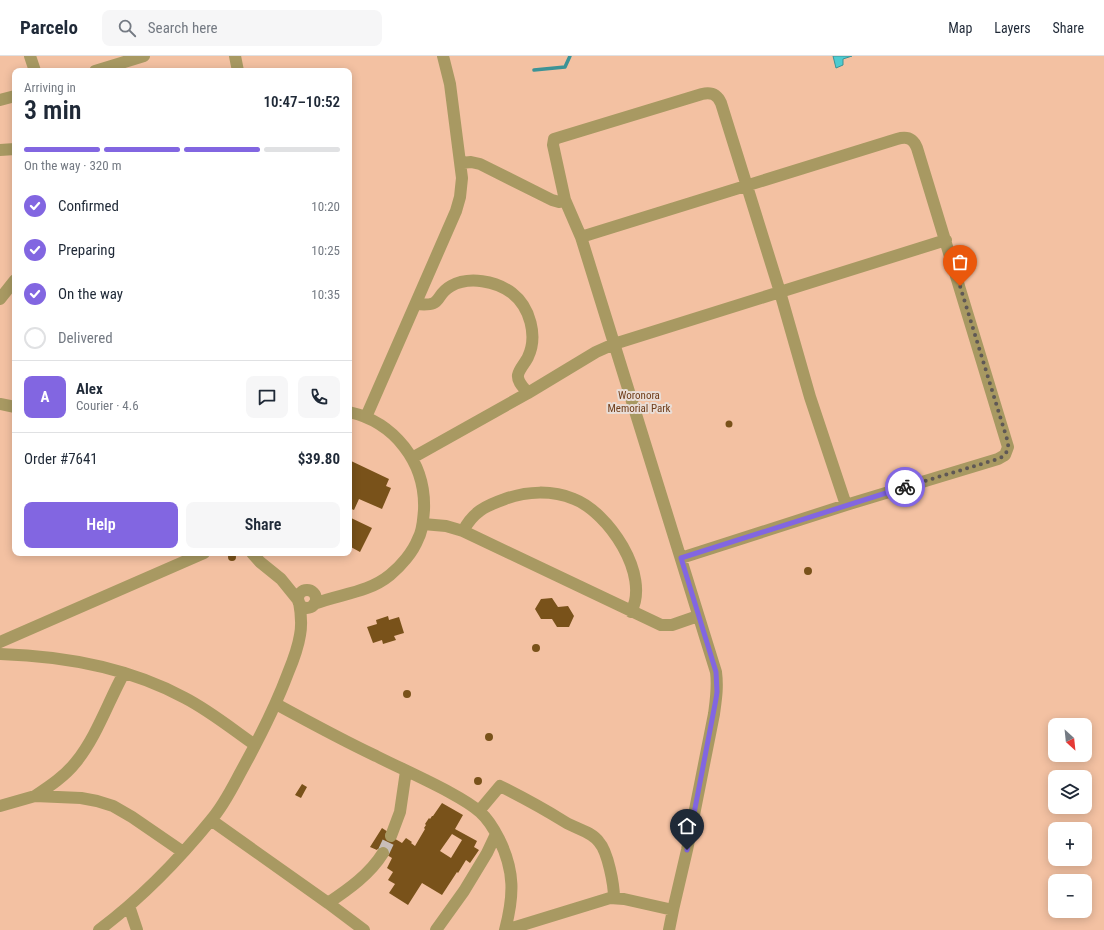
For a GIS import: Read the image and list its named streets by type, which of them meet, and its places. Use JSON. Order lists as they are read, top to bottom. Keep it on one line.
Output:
{"parks":["Woronora Memorial Park"],"north":"bottom right","page":{"header":"Parcelo","search":"Search here","nav":["Map","Layers","Share"],"heading":["3 min","Arriving in","10:47–10:52"],"panel":["Alex","Courier · 4.6","Order #7641","$39.80"],"bar":"On the way · 320 m","list":[["Confirmed","10:20"],["Preparing","10:25"],["On the way","10:35"],"Delivered"],"round":"A","buttons":["Help","Share"],"map_buttons":["+","−"]}}
